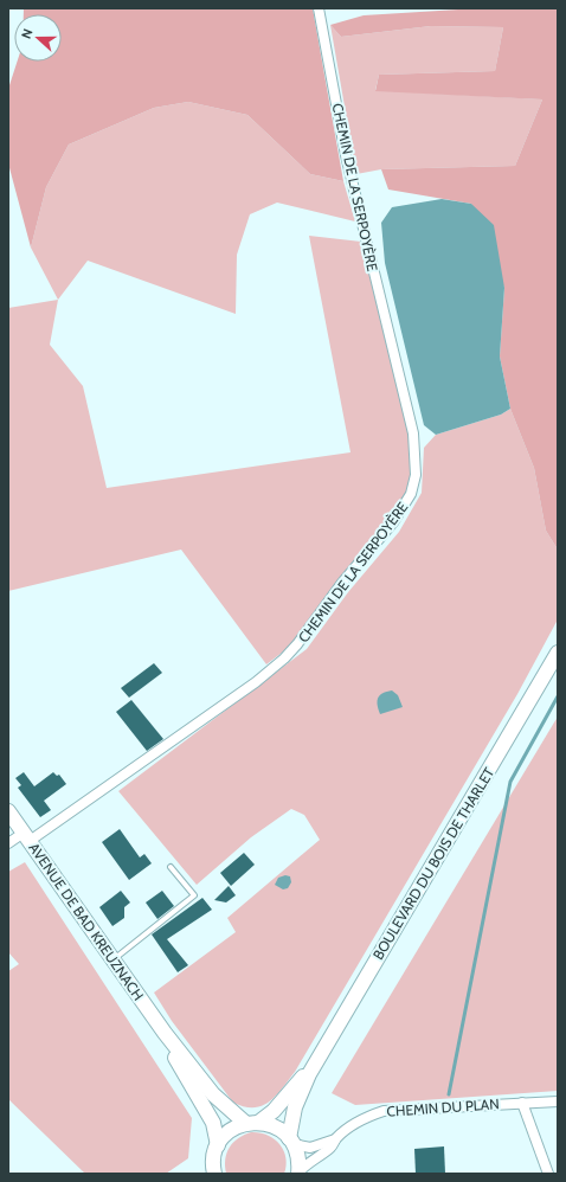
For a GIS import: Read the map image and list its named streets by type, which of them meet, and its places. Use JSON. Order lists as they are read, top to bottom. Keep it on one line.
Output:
{"streets":{"main road":["BOULEVARD DU BOIS DE THARLET","AVENUE DE BAD KREUZNACH"],"street":["CHEMIN DE LA SERPOYÈRE","CHEMIN DU PLAN"]},"crossings":[["CHEMIN DE LA SERPOYÈRE","AVENUE DE BAD KREUZNACH"],["BOULEVARD DU BOIS DE THARLET","AVENUE DE BAD KREUZNACH"],["BOULEVARD DU BOIS DE THARLET","CHEMIN DU PLAN"]],"north":"left"}
